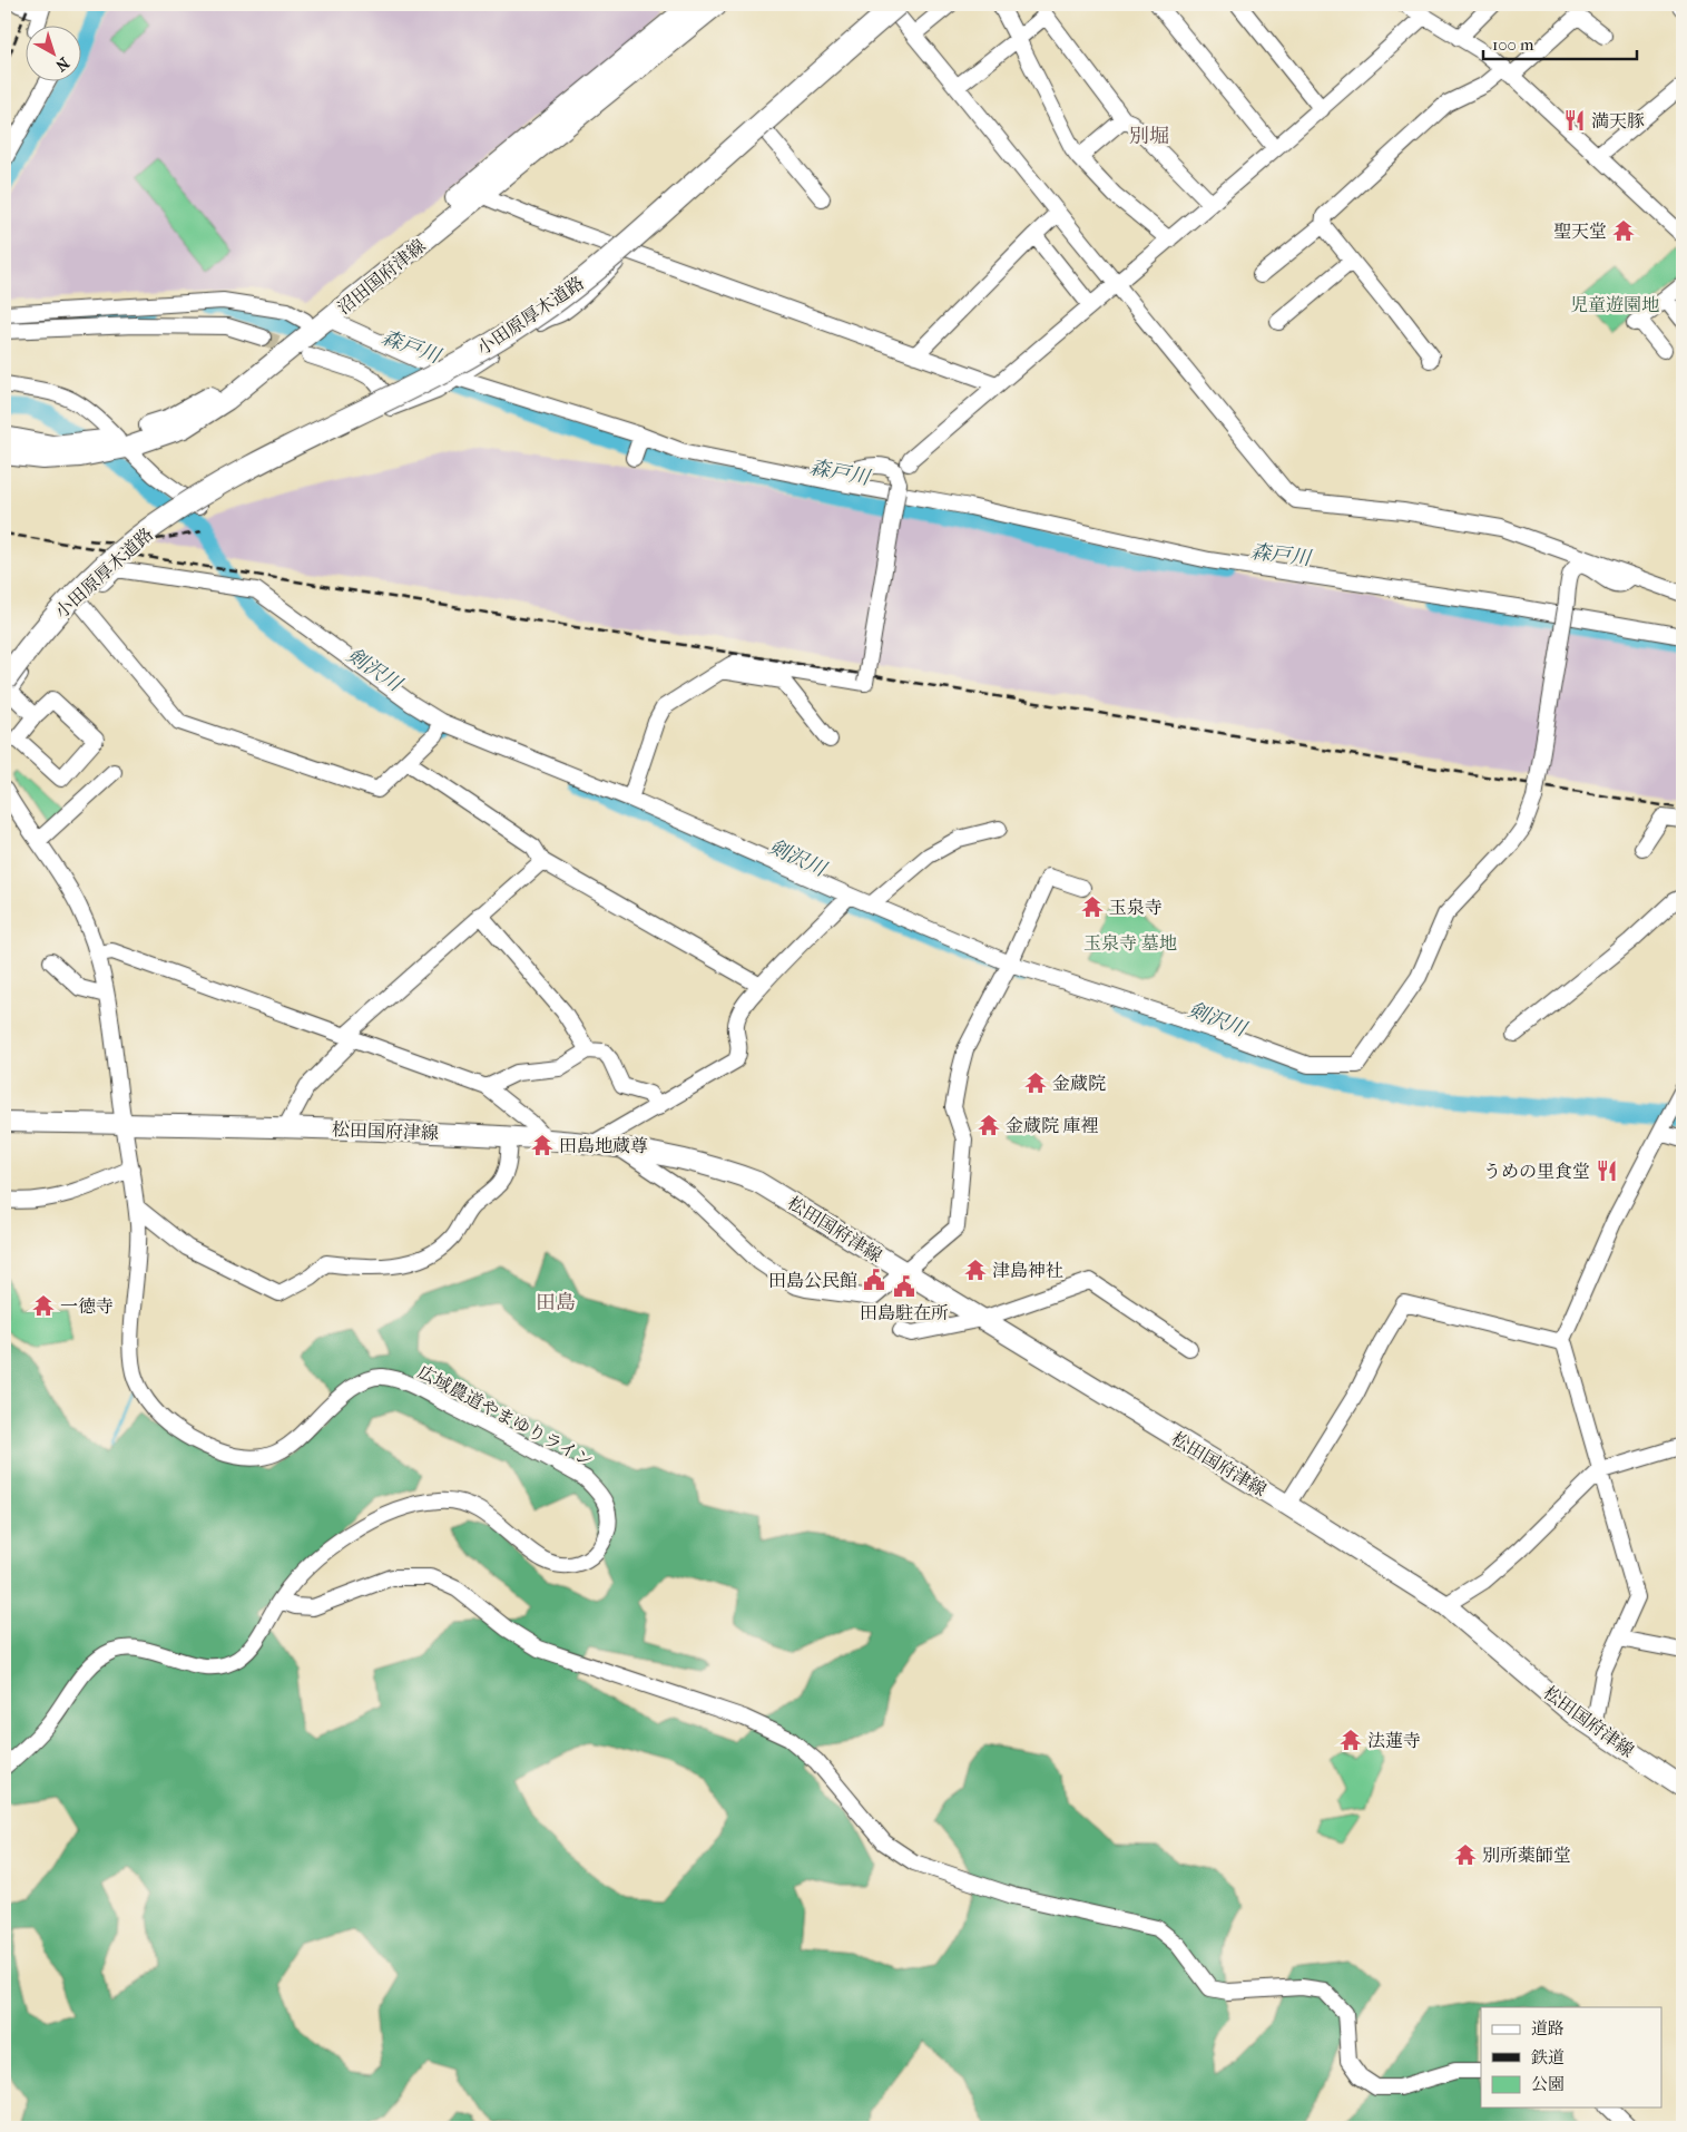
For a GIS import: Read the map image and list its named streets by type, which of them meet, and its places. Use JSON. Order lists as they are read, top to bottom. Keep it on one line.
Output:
{"streets":{"highway":["小田原厚木道路"],"main road":["沼田国府津線","松田国府津線"],"street":["広域農道やまゆりライン"]},"crossings":[["松田国府津線","広域農道やまゆりライン"]],"districts":["別堀","田島"],"water":["森戸川","剣沢川"],"parks":["児童遊園地","玉泉寺 墓地"],"places":{"restaurant":["満天豚","うめの里食堂"],"temple":["聖天堂","玉泉寺","金蔵院","金蔵院 庫裡","田島地蔵尊","津島神社","一徳寺","法蓮寺","別所薬師堂"],"public building":["田島公民館","田島駐在所"]},"legend":["道路","鉄道","公園"],"scale_bar":"100 m","north":"bottom right"}
